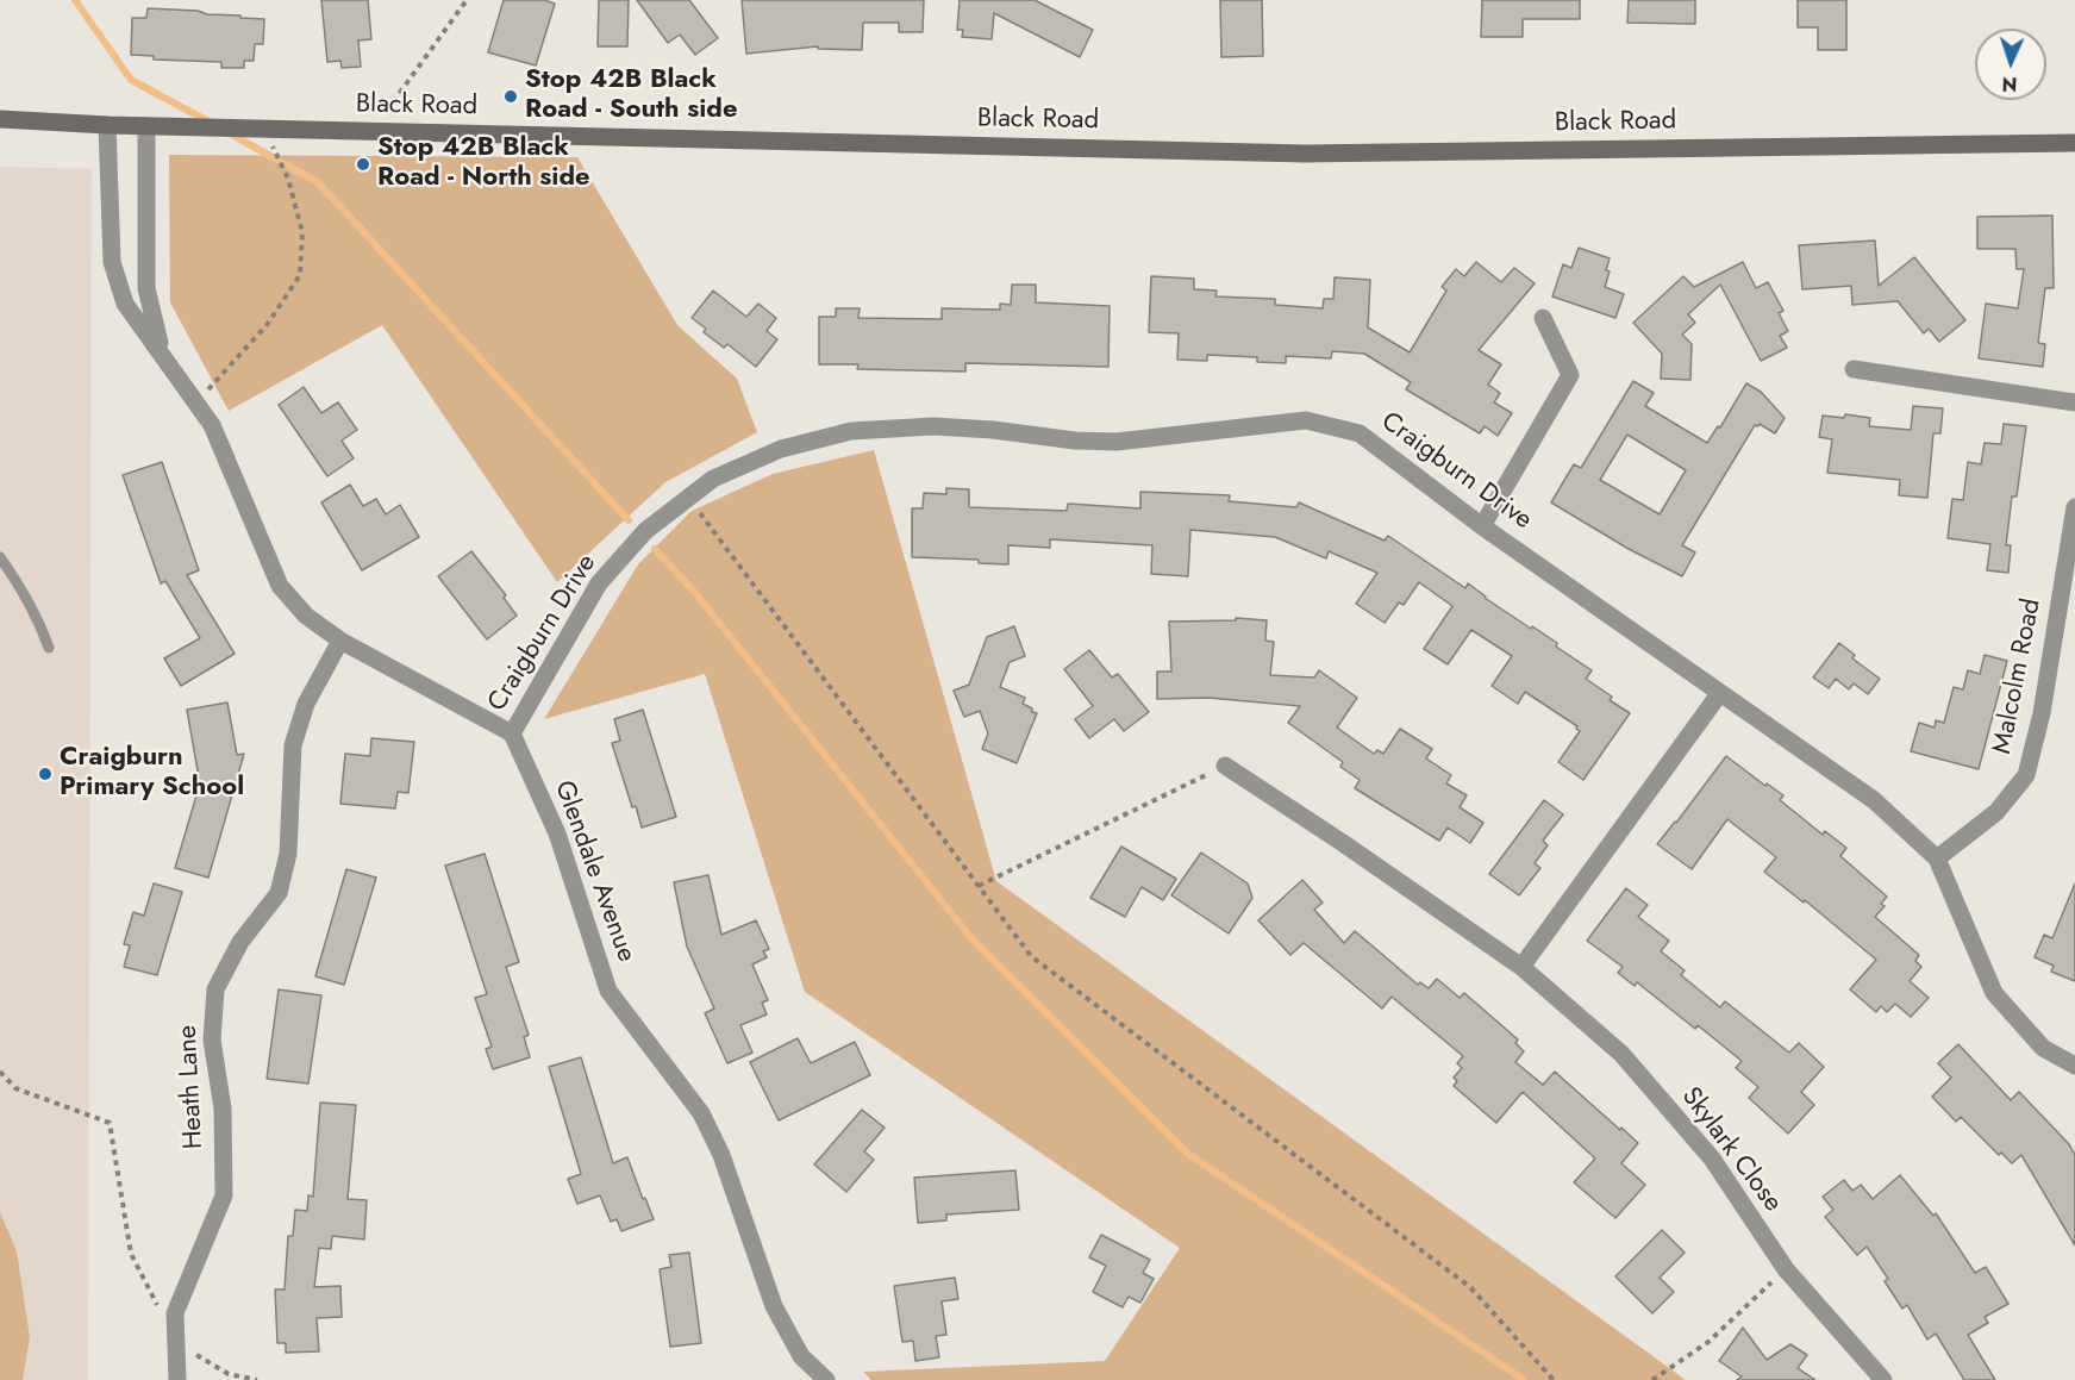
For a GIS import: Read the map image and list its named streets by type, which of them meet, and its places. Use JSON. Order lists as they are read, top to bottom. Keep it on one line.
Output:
{"streets":{"main road":["Black Road"],"street":["Craigburn Drive","Malcolm Road","Glendale Avenue","Heath Lane","Skylark Close"]},"crossings":[["Craigburn Drive","Malcolm Road"],["Craigburn Drive","Glendale Avenue"]],"places":["Stop 42B Black Road - South side","Stop 42B Black Road - North side","Craigburn Primary School"],"north":"bottom"}
